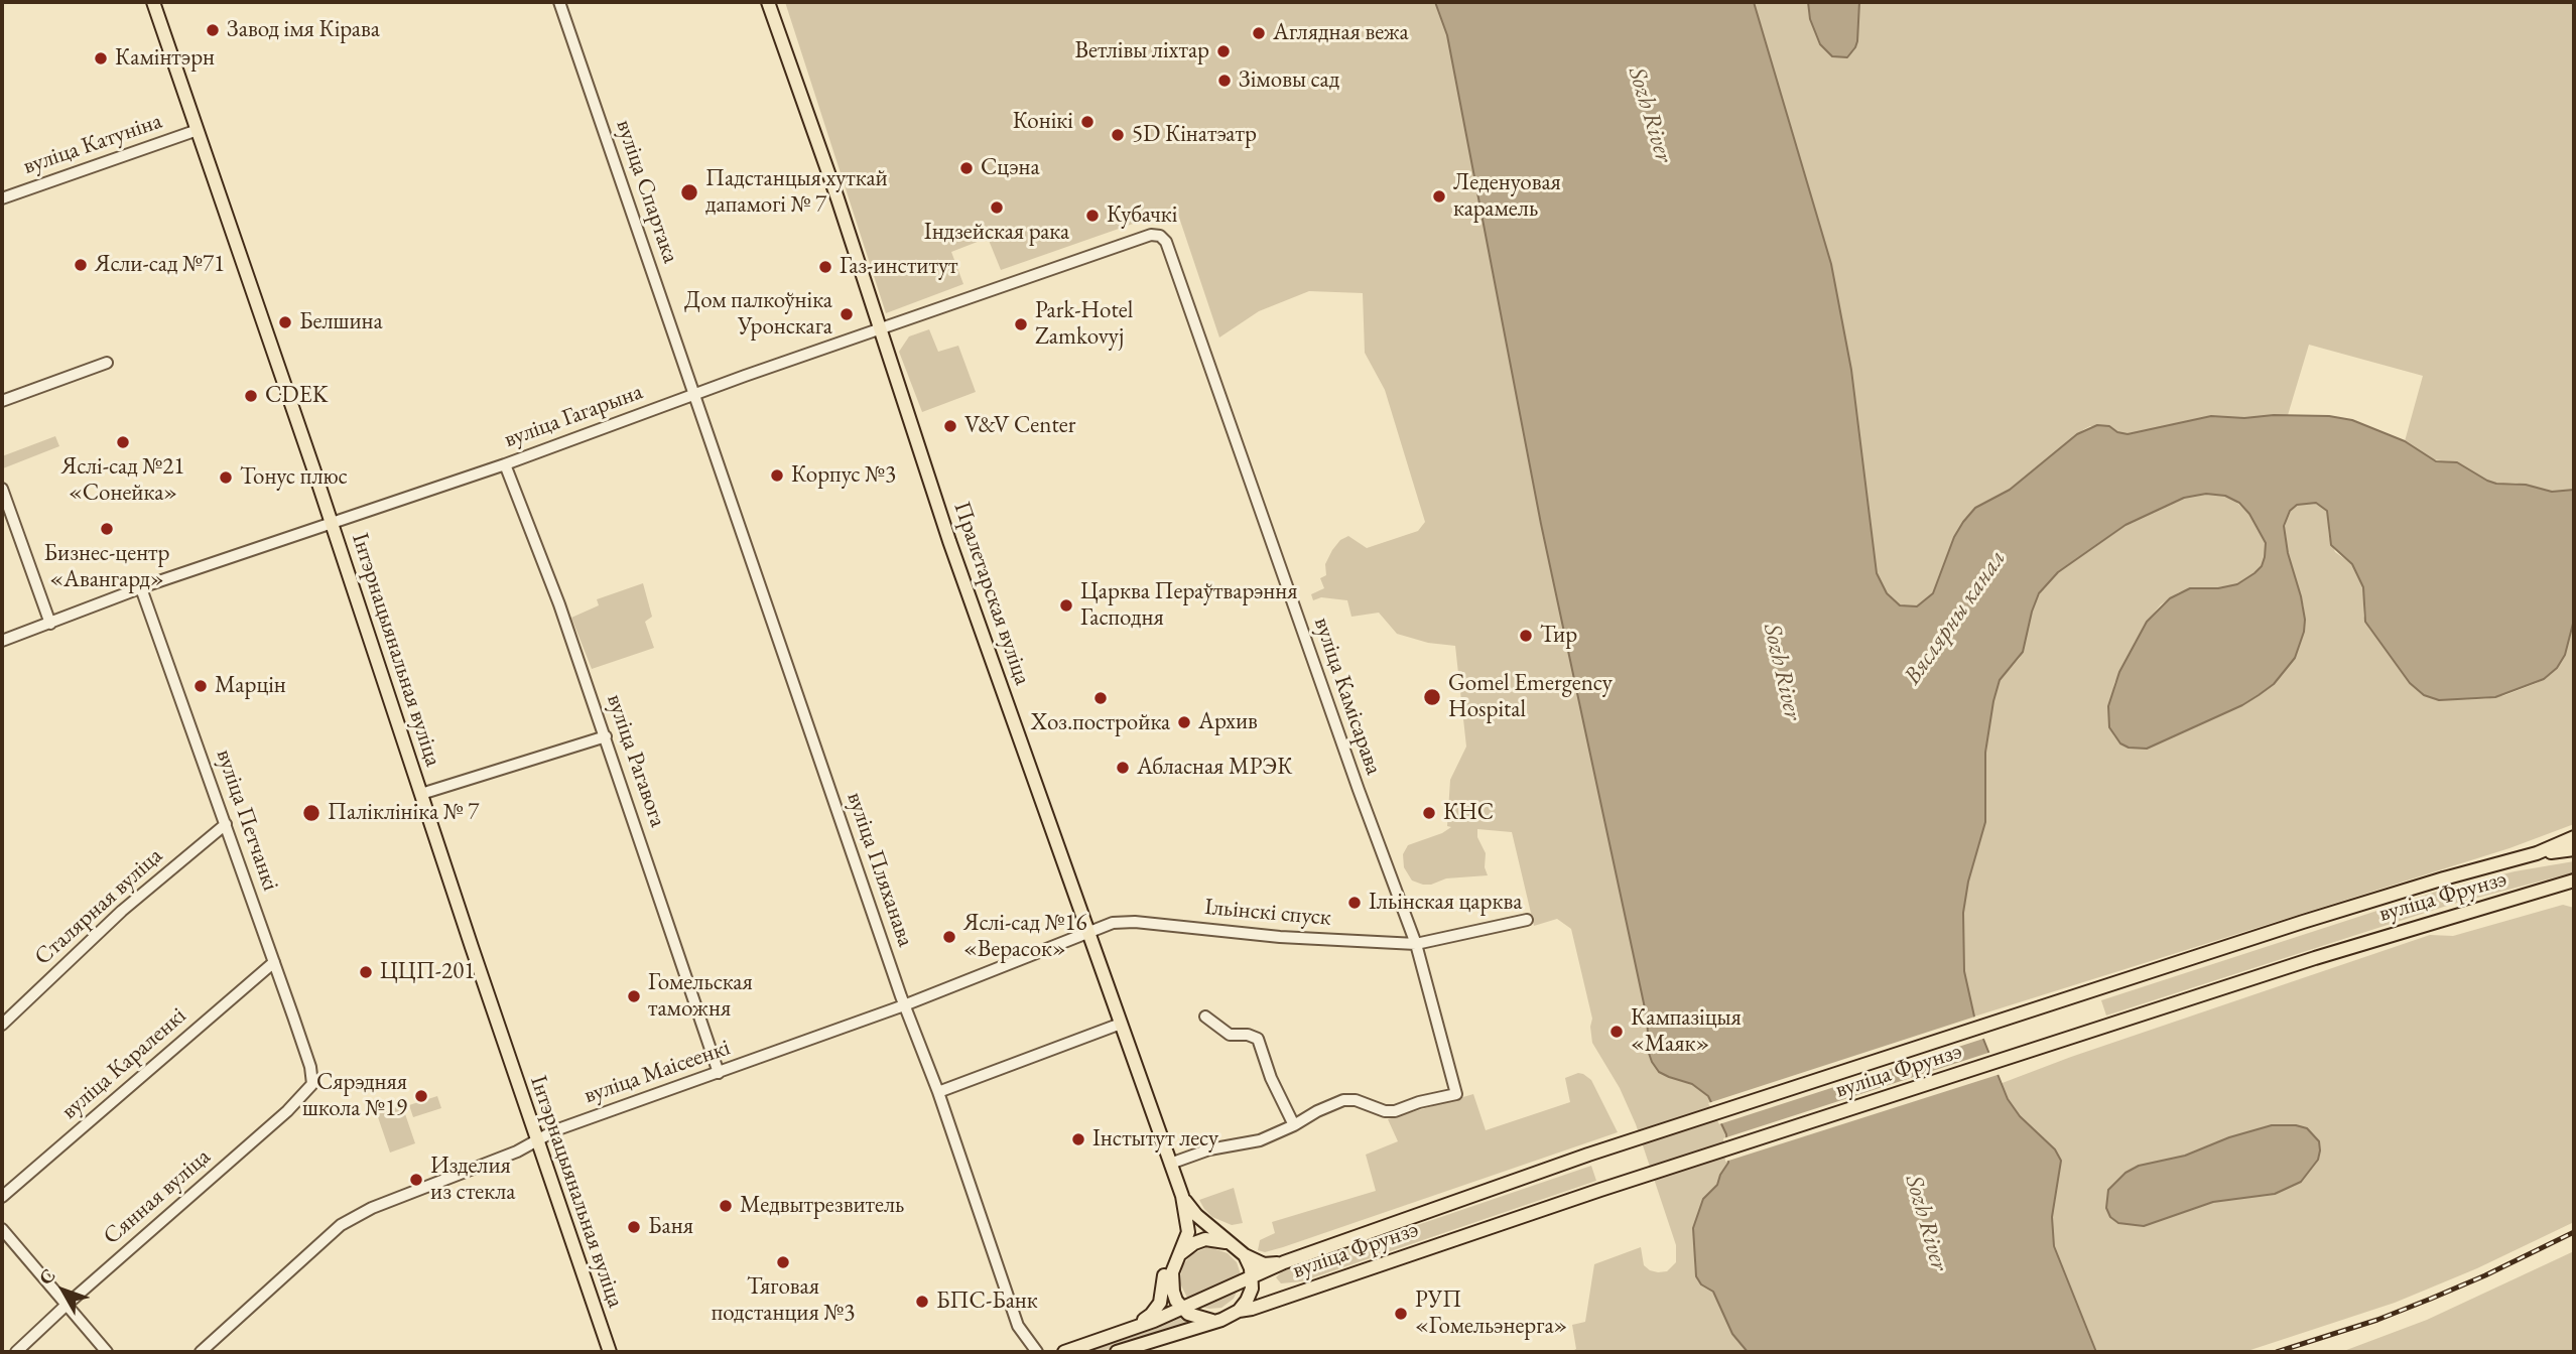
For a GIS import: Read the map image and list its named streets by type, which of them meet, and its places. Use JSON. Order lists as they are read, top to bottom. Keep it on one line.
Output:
{"streets":{"main road":["Пралетарская вуліца","Інтэрнацыянальная вуліца","вуліца Фрунзэ"],"street":["вуліца Катуніна","вуліца Спартака","вуліца Гагарына","вуліца Камісарава","вуліца Рагавога","вуліца Петчанкі","вуліца Пляханава","Сталярная вуліца","Ільінскі спуск","вуліца Караленкі","вуліца Маісеенкі","Сянная вуліца"]},"crossings":[["вуліца Катуніна","Інтэрнацыянальная вуліца"],["вуліца Спартака","вуліца Гагарына"],["вуліца Спартака","вуліца Пляханава"],["вуліца Гагарына","Пралетарская вуліца"],["вуліца Гагарына","Інтэрнацыянальная вуліца"],["вуліца Гагарына","вуліца Камісарава"],["вуліца Гагарына","вуліца Рагавога"],["вуліца Гагарына","вуліца Петчанкі"],["вуліца Гагарына","вуліца Пляханава"],["Пралетарская вуліца","вуліца Фрунзэ"],["Пралетарская вуліца","Ільінскі спуск"],["Пралетарская вуліца","вуліца Маісеенкі"],["Інтэрнацыянальная вуліца","вуліца Маісеенкі"],["вуліца Камісарава","Ільінскі спуск"],["вуліца Рагавога","вуліца Маісеенкі"],["вуліца Петчанкі","Сталярная вуліца"],["вуліца Петчанкі","вуліца Караленкі"],["вуліца Петчанкі","Сянная вуліца"],["вуліца Пляханава","вуліца Маісеенкі"],["Ільінскі спуск","вуліца Маісеенкі"]],"water":["Sozh River","Вяслярны канал"],"places":["Завод імя Кірава","Аглядная вежа","Ветлівы ліхтар","Камінтэрн","Зімовы сад","Конікі","5D Кінатэатр","Сцэна","Падстанцыя хуткай дапамогі № 7","Леденуовая карамель","Індзейская рака","Кубачкі","Ясли-сад №71","Газ-институт","Дом палкоўніка Уронскага","Белшина","Park-Hotel Zamkovyj","CDEK","V&V Center","Яслі-сад №21 «Сонейка»","Корпус №3","Тонус плюс","Бизнес-центр «Авангард»","Царква Пераўтварэння Гасподня","Тир","Марцін","Gomel Emergency Hospital","Хоз.постройка","Архив","Абласная МРЭК","Паліклініка № 7","КНС","Ільінская царква","Яслі-сад №16 «Верасок»","ЦЦП-201","Гомельская таможня","Кампазіцыя «Маяк»","Сярэдняя школа №19","Інстытут лесу","Изделия из стекла","Медвытрезвитель","Баня","Тяговая подстанция №3","БПС-Банк","РУП «Гомельэнерга»"],"north":"top left"}
